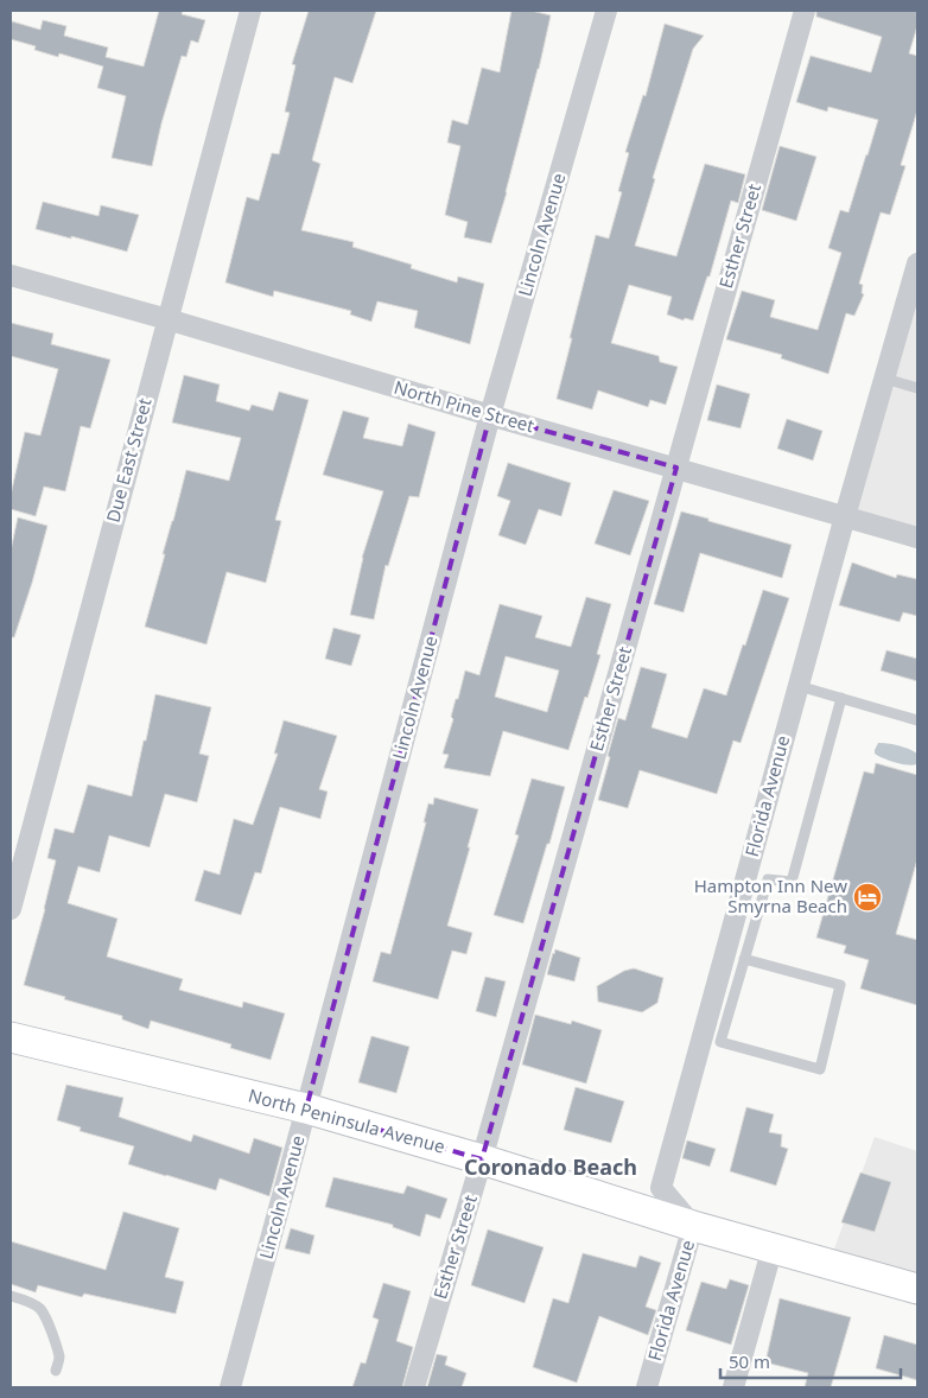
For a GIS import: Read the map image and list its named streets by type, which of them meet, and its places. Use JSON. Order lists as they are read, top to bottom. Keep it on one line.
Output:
{"streets":{"street":["Lincoln Avenue","Esther Street","North Pine Street","Due East Street","Florida Avenue","North Peninsula Avenue"]},"crossings":[["Lincoln Avenue","North Pine Street"],["Lincoln Avenue","North Peninsula Avenue"],["Esther Street","North Pine Street"],["Esther Street","North Peninsula Avenue"],["North Pine Street","Due East Street"],["North Pine Street","Florida Avenue"],["Florida Avenue","North Peninsula Avenue"]],"districts":["Coronado Beach"],"places":{"hotel":["Hampton Inn New Smyrna Beach"]},"scale_bar":"50 m"}
